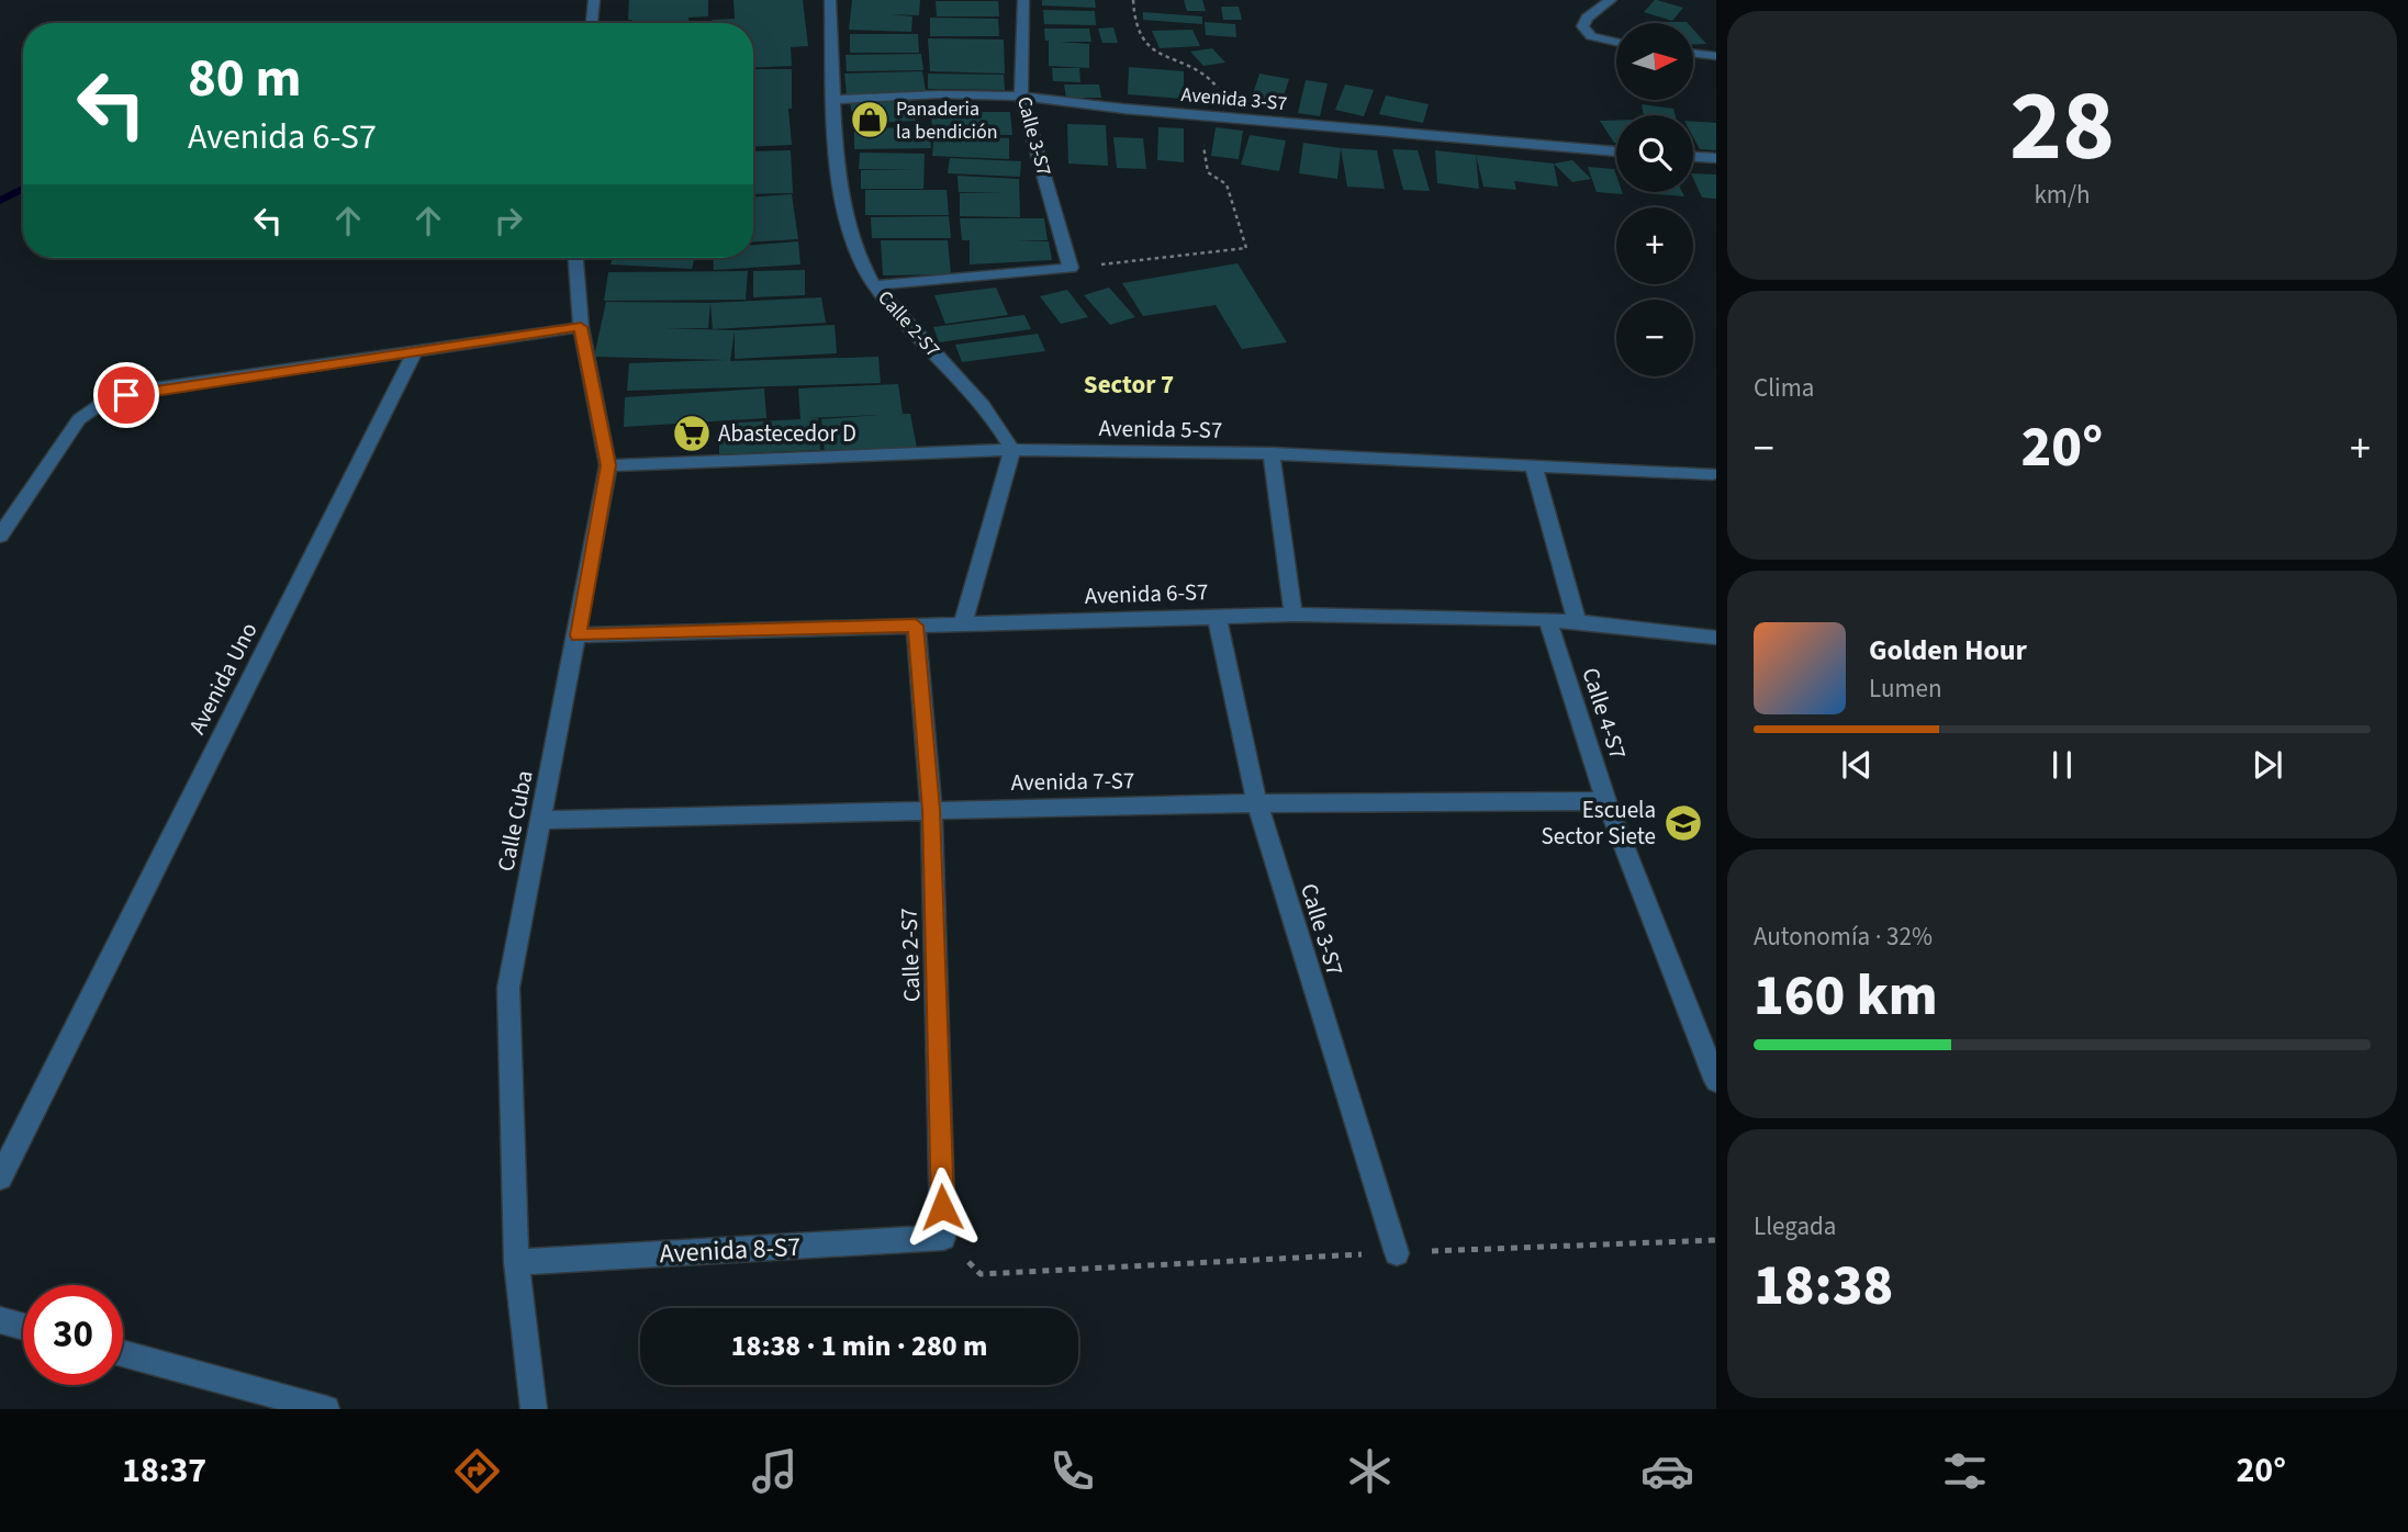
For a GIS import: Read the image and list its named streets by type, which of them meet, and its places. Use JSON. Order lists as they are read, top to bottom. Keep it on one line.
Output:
{"streets":{"street":["Avenida 3-S7","Calle 3-S7","Calle 2-S7","Avenida 5-S7","Avenida 6-S7","Avenida Uno","Calle 4-S7","Avenida 7-S7","Calle Cuba","Avenida 8-S7"]},"crossings":[["Avenida 3-S7","Calle 3-S7"],["Avenida 3-S7","Calle 2-S7"],["Calle 3-S7","Avenida 6-S7"],["Calle 3-S7","Avenida 7-S7"],["Calle 2-S7","Avenida 5-S7"],["Calle 2-S7","Avenida 6-S7"],["Calle 2-S7","Avenida 7-S7"],["Calle 2-S7","Avenida 8-S7"],["Avenida 5-S7","Calle Cuba"],["Avenida 6-S7","Calle 4-S7"],["Avenida 6-S7","Calle Cuba"],["Calle 4-S7","Avenida 7-S7"],["Avenida 7-S7","Calle Cuba"],["Calle Cuba","Avenida 8-S7"]],"districts":["Sector 7"],"places":{"shop":["Panaderia la bendición"],"supermarket":["Abastecedor D"],"school or university":["Escuela Sector Siete"]},"north":"right","page":{"tile":[["28","km/h"],"Clima",["Autonomía · 32%","160 km"],["Llegada","18:38"]],"map_buttons":["+","−"],"turn":["80 m","Avenida 6-S7"],"heat":["−","20°","+"],"song":["Golden Hour","Lumen"],"limit":"30","trip":"18:38 · 1 min · 280 m","tabs":["18:37","20°"]}}
